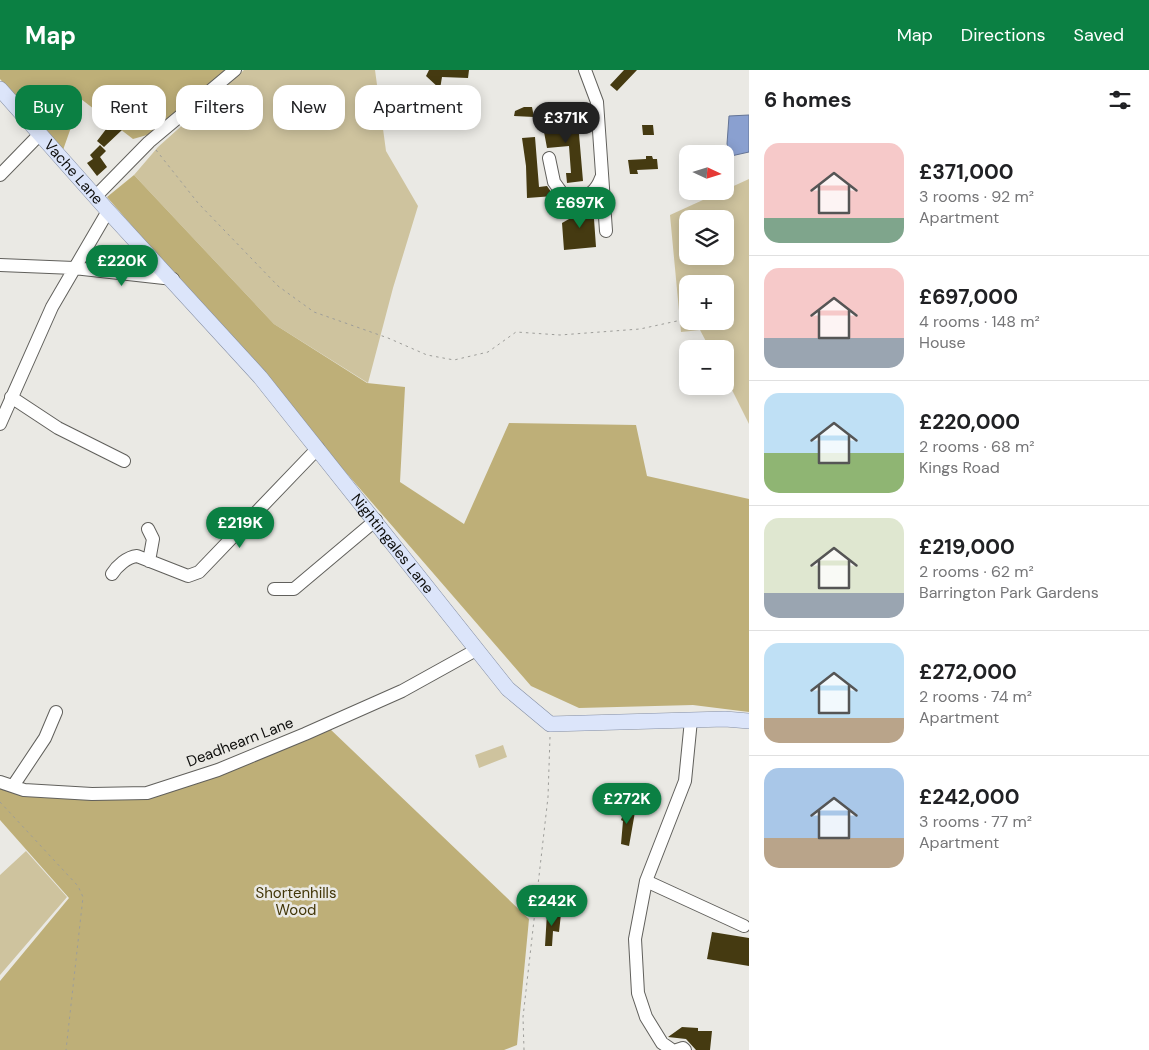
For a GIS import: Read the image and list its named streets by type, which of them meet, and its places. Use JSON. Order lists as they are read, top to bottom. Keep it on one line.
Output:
{"streets":{"main road":["Vache Lane","Nightingales Lane"],"street":["Deadhearn Lane"]},"crossings":[["Vache Lane","Nightingales Lane"],["Nightingales Lane","Deadhearn Lane"]],"parks":["Shortenhills Wood"],"north":"right","page":{"header":"Map","nav":["Map","Directions","Saved"],"heading":"6 homes","chip":["Buy","Rent","Filters","New","Apartment"],"price":["£371K","£697K","£220K","£219K","£272K","£242K"],"list":[{"name":"£371,000","note":"3 rooms · 92 m² · Apartment"},{"name":"£697,000","note":"4 rooms · 148 m² · House"},{"name":"£220,000","note":"2 rooms · 68 m² · Kings Road"},{"name":"£219,000","note":"2 rooms · 62 m² · Barrington Park Gardens"},{"name":"£272,000","note":"2 rooms · 74 m² · Apartment"},{"name":"£242,000","note":"3 rooms · 77 m² · Apartment"}],"map_buttons":["+","−"]}}
